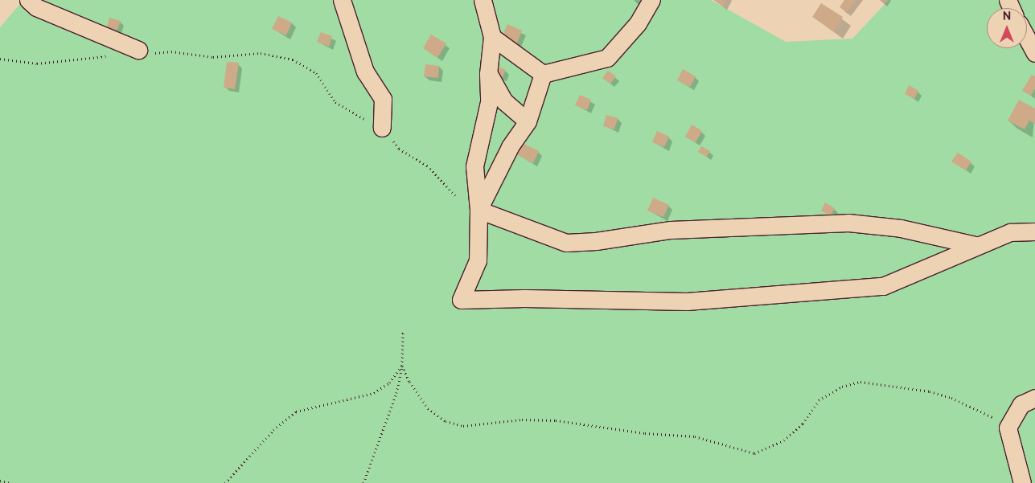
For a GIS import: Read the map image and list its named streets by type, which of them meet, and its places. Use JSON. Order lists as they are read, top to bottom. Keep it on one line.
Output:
{"north":"top"}
